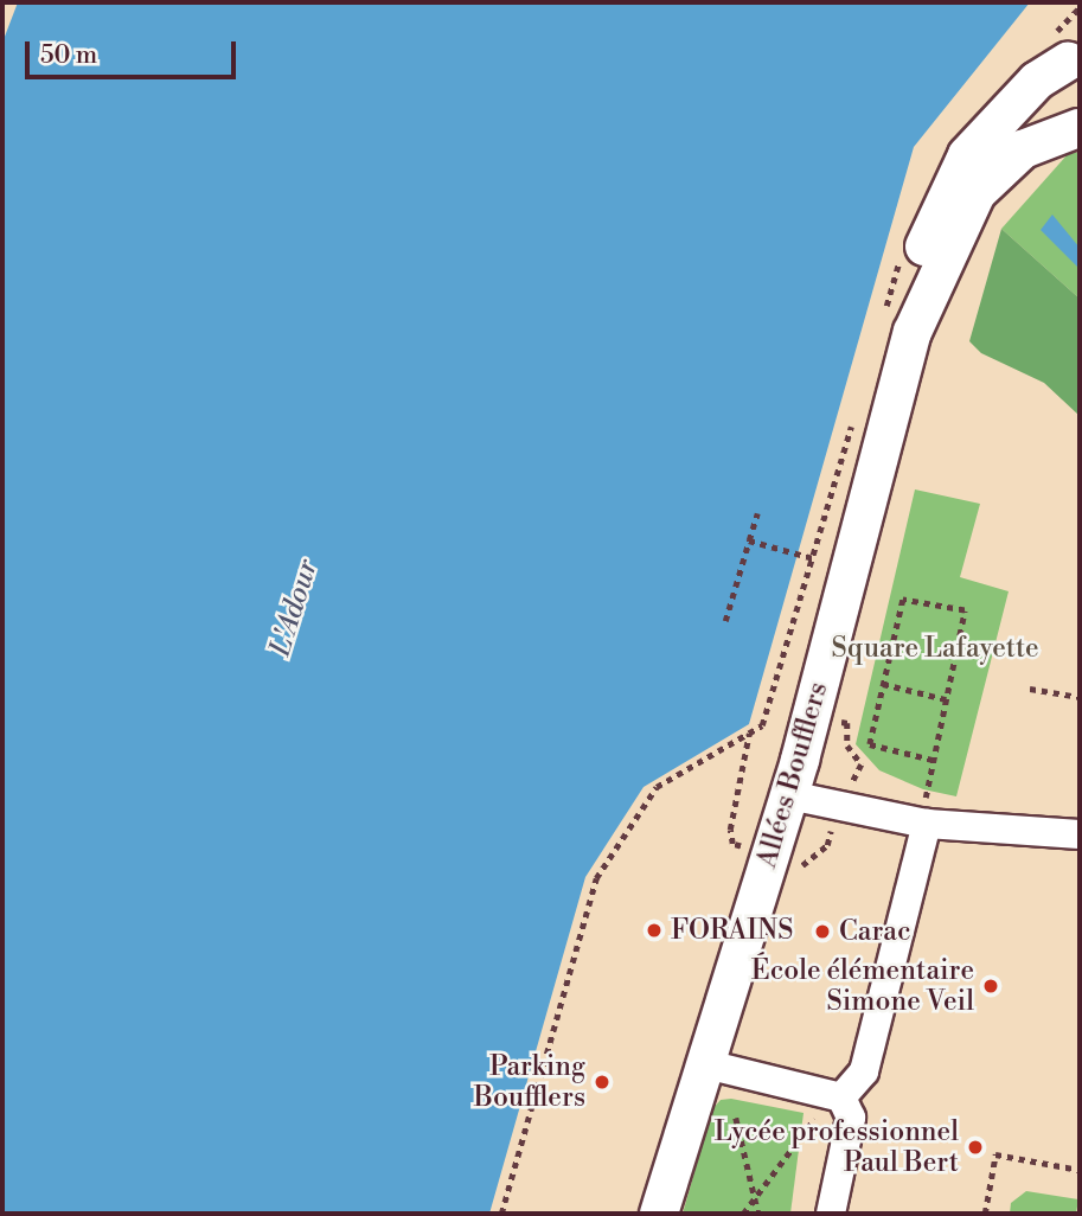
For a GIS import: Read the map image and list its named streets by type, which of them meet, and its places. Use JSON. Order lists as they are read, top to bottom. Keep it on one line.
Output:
{"streets":{"main road":["Allées Boufflers"]},"water":["L'Adour"],"parks":["Square Lafayette"],"places":["FORAINS","Carac","École élémentaire Simone Veil","Parking Boufflers","Lycée professionnel Paul Bert"],"scale_bar":"50 m"}
